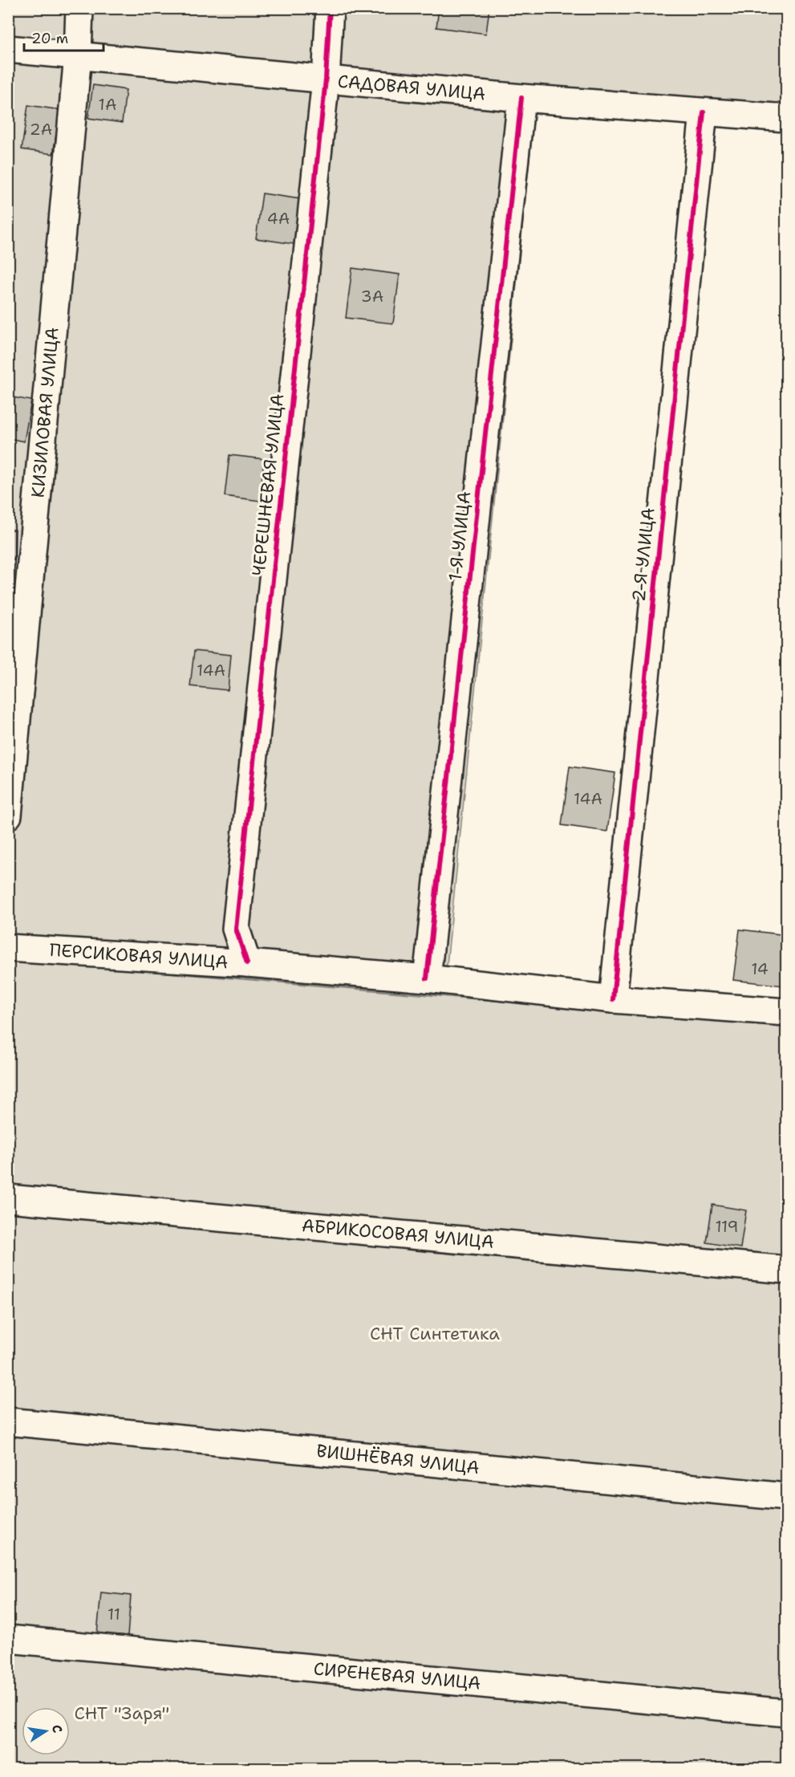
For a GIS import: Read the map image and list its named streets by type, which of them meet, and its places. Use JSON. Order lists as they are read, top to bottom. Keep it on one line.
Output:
{"streets":{"street":["САДОВАЯ УЛИЦА","КИЗИЛОВАЯ УЛИЦА","ЧЕРЕШНЕВАЯ УЛИЦА","1-Я УЛИЦА","2-Я УЛИЦА","ПЕРСИКОВАЯ УЛИЦА","АБРИКОСОВАЯ УЛИЦА","ВИШНЁВАЯ УЛИЦА","СИРЕНЕВАЯ УЛИЦА"]},"crossings":[["САДОВАЯ УЛИЦА","КИЗИЛОВАЯ УЛИЦА"],["САДОВАЯ УЛИЦА","ЧЕРЕШНЕВАЯ УЛИЦА"],["САДОВАЯ УЛИЦА","1-Я УЛИЦА"],["САДОВАЯ УЛИЦА","2-Я УЛИЦА"],["ЧЕРЕШНЕВАЯ УЛИЦА","ПЕРСИКОВАЯ УЛИЦА"],["1-Я УЛИЦА","ПЕРСИКОВАЯ УЛИЦА"],["2-Я УЛИЦА","ПЕРСИКОВАЯ УЛИЦА"]],"parks":["СНТ Синтетика","СНТ \"Заря\""],"house_numbers":["1А","2А","4А","3А","14А","14А","14","119","11"],"scale_bar":"20 m","north":"right"}
